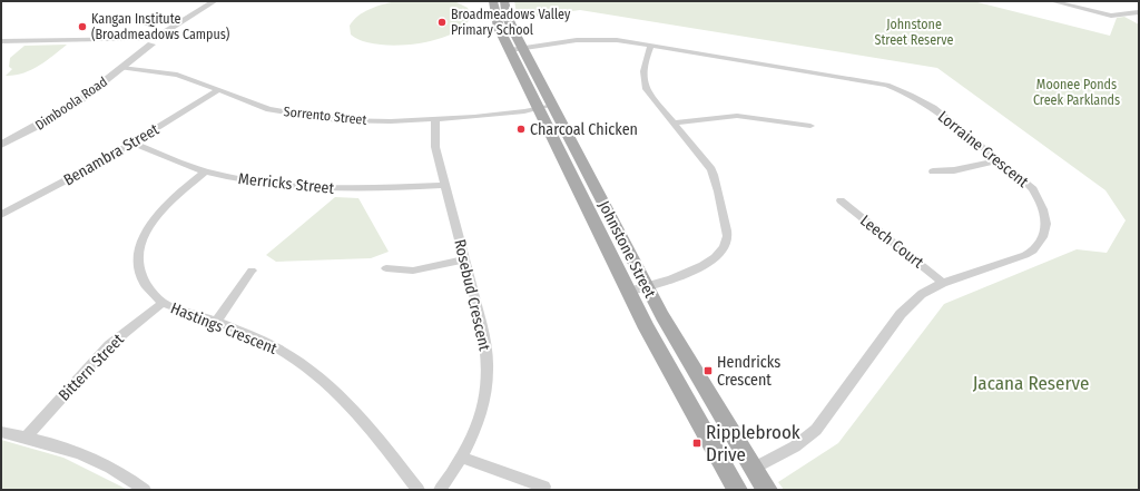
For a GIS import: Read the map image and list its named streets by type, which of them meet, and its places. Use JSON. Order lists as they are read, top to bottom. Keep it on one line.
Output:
{"streets":{"main road":["Johnstone Street"],"street":["Dimboola Road","Sorrento Street","Lorraine Crescent","Benambra Street","Merricks Street","Leech Court","Rosebud Crescent","Hastings Crescent","Bittern Street"]},"crossings":[["Dimboola Road","Sorrento Street"],["Sorrento Street","Benambra Street"],["Sorrento Street","Johnstone Street"],["Sorrento Street","Rosebud Crescent"],["Lorraine Crescent","Leech Court"],["Lorraine Crescent","Johnstone Street"],["Benambra Street","Merricks Street"],["Merricks Street","Rosebud Crescent"],["Merricks Street","Hastings Crescent"],["Hastings Crescent","Bittern Street"]],"parks":["Johnstone Street Reserve","Moonee Ponds Creek Parklands","Jacana Reserve"],"places":{"other":["Broadmeadows Valley Primary School","Kangan Institute (Broadmeadows Campus)","Charcoal Chicken"],"transit":["Hendricks Crescent","Ripplebrook Drive"]}}
